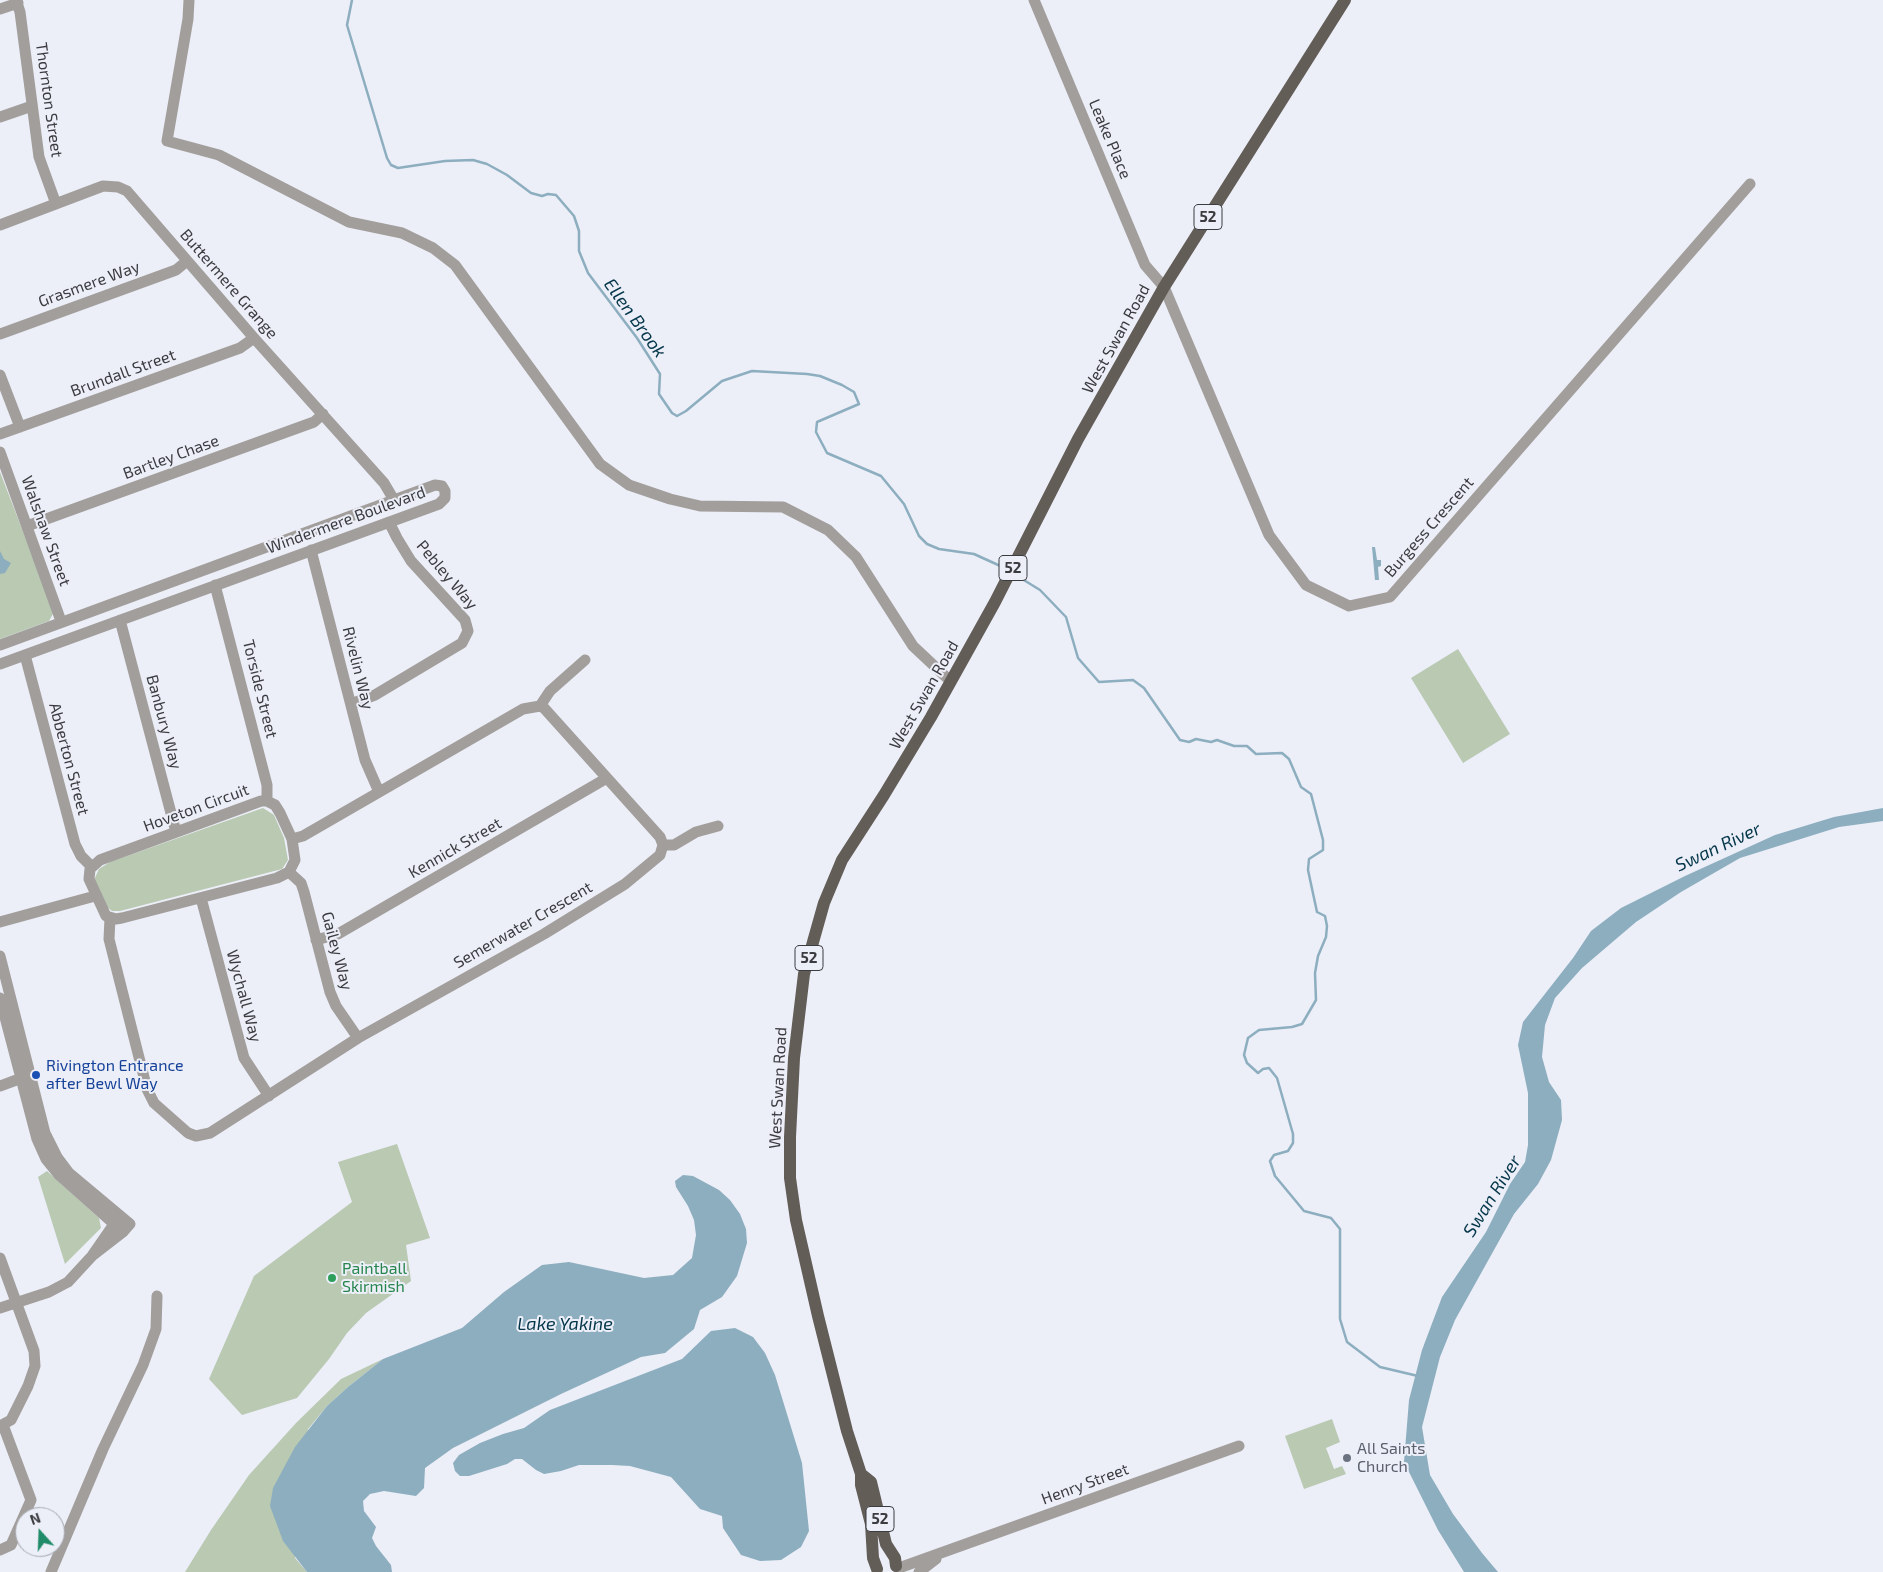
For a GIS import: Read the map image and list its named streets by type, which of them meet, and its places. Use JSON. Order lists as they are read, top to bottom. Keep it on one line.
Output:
{"streets":{"main road":["52","West Swan Road"],"street":["Thornton Street","Leake Place","Grasmere Way","Buttermere Grange","Brundall Street","Bartley Chase","Windermere Boulevard","Burgess Crescent","Walshaw Street","Pebley Way","Rivelin Way","Torside Street","Banbury Way","Abberton Street","Hoveton Circuit","Kennick Street","Semerwater Crescent","Gailey Way","Wychall Way","Henry Street"]},"crossings":[["Thornton Street","Buttermere Grange"],["Leake Place","West Swan Road"],["Leake Place","Burgess Crescent"],["52","West Swan Road"],["52","Henry Street"],["Grasmere Way","Buttermere Grange"],["Buttermere Grange","Brundall Street"],["Buttermere Grange","Bartley Chase"],["Buttermere Grange","Windermere Boulevard"],["West Swan Road","Burgess Crescent"],["West Swan Road","Henry Street"],["Bartley Chase","Walshaw Street"],["Windermere Boulevard","Walshaw Street"],["Windermere Boulevard","Pebley Way"],["Windermere Boulevard","Rivelin Way"],["Windermere Boulevard","Torside Street"],["Windermere Boulevard","Banbury Way"],["Windermere Boulevard","Abberton Street"],["Pebley Way","Rivelin Way"],["Torside Street","Hoveton Circuit"],["Banbury Way","Hoveton Circuit"],["Abberton Street","Hoveton Circuit"],["Hoveton Circuit","Gailey Way"],["Kennick Street","Gailey Way"],["Semerwater Crescent","Gailey Way"],["Semerwater Crescent","Wychall Way"]],"water":["Ellen Brook","Swan River","Lake Yakine"],"places":["Rivington Entrance after Bewl Way","Paintball Skirmish","All Saints Church"],"north":"top"}
